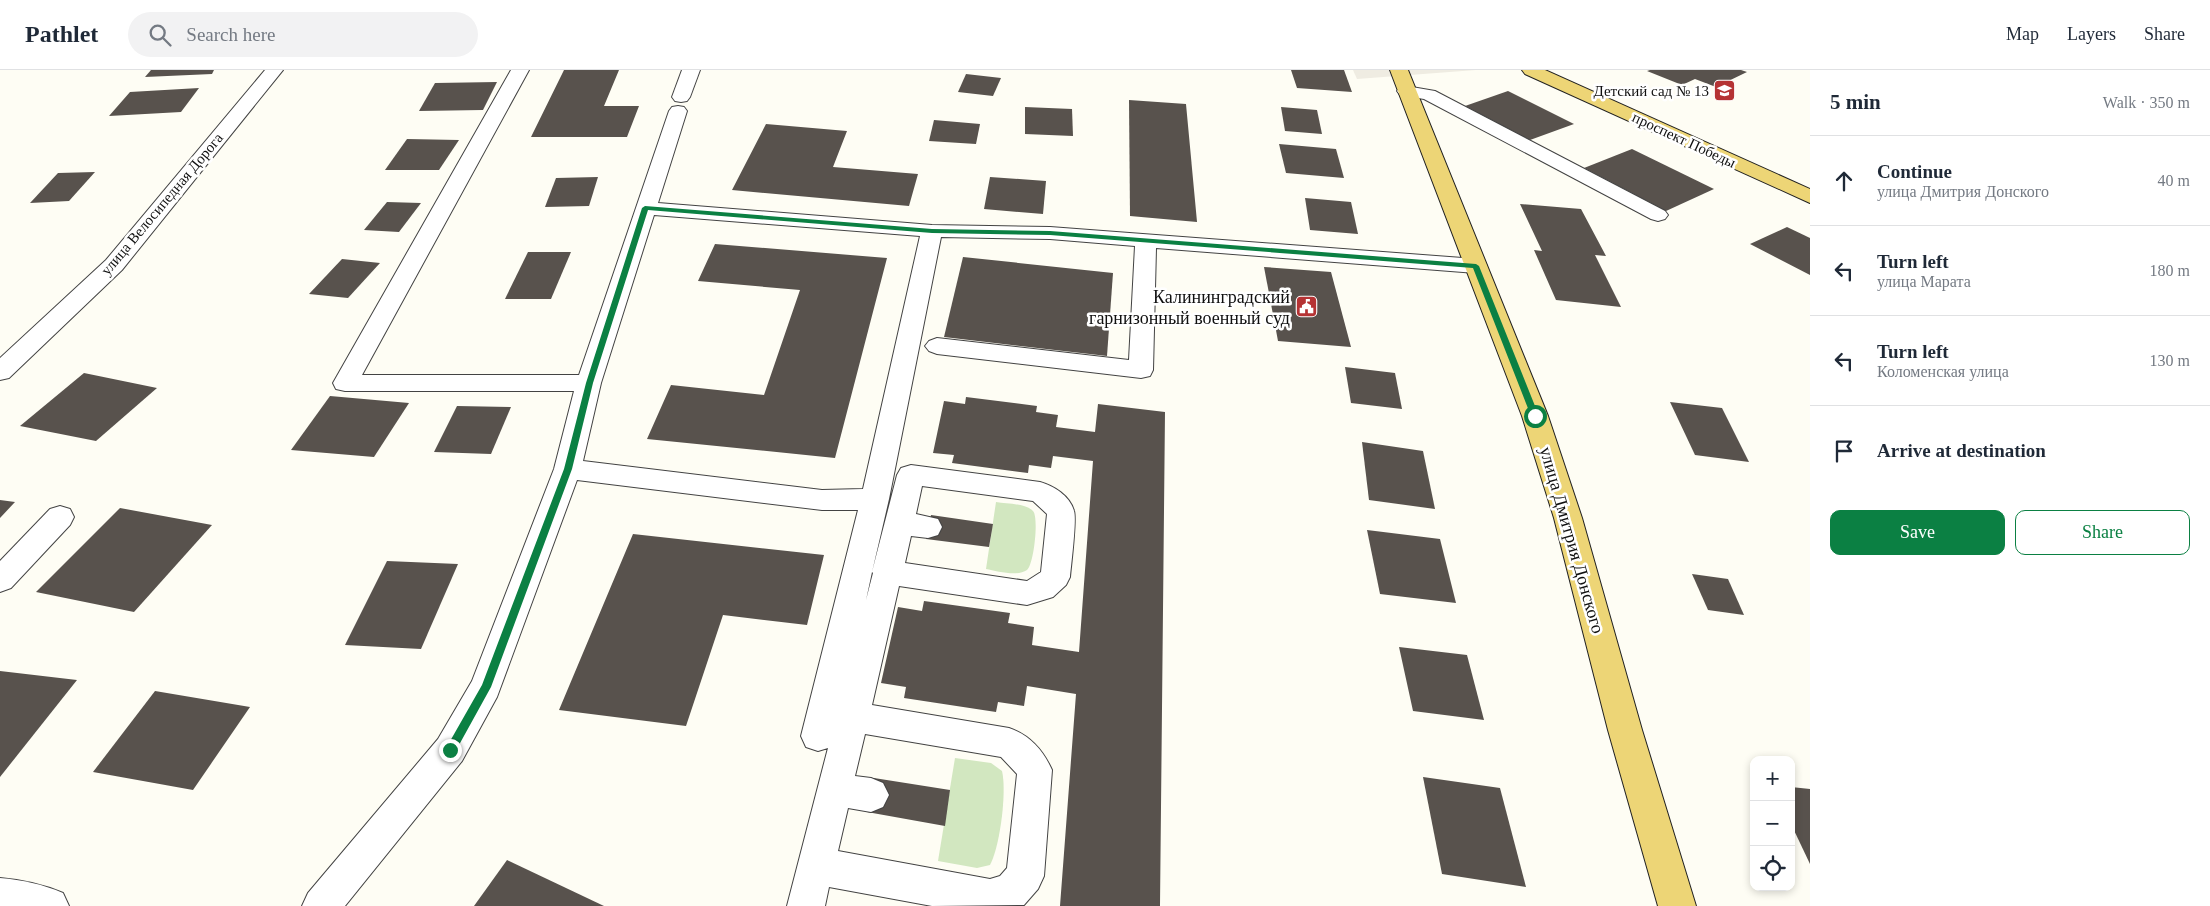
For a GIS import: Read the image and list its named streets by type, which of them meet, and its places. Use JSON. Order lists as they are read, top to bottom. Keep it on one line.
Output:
{"streets":{"main road":["проспект Победы","улица Дмитрия Донского"],"street":["улица Велосипедная Дорога"]},"places":{"school or university":["Детский сад № 13"],"public building":["Калининградский гарнизонный военный суд"]},"page":{"header":"Pathlet","search":"Search here","nav":["Map","Layers","Share"],"heading":["5 min","Walk · 350 m"],"list":[["Continue","улица Дмитрия Донского","40 m"],["Turn left","улица Марата","180 m"],["Turn left","Коломенская улица","130 m"],"Arrive at destination"],"buttons":["Save","Share"],"map_buttons":["+","−"]}}
